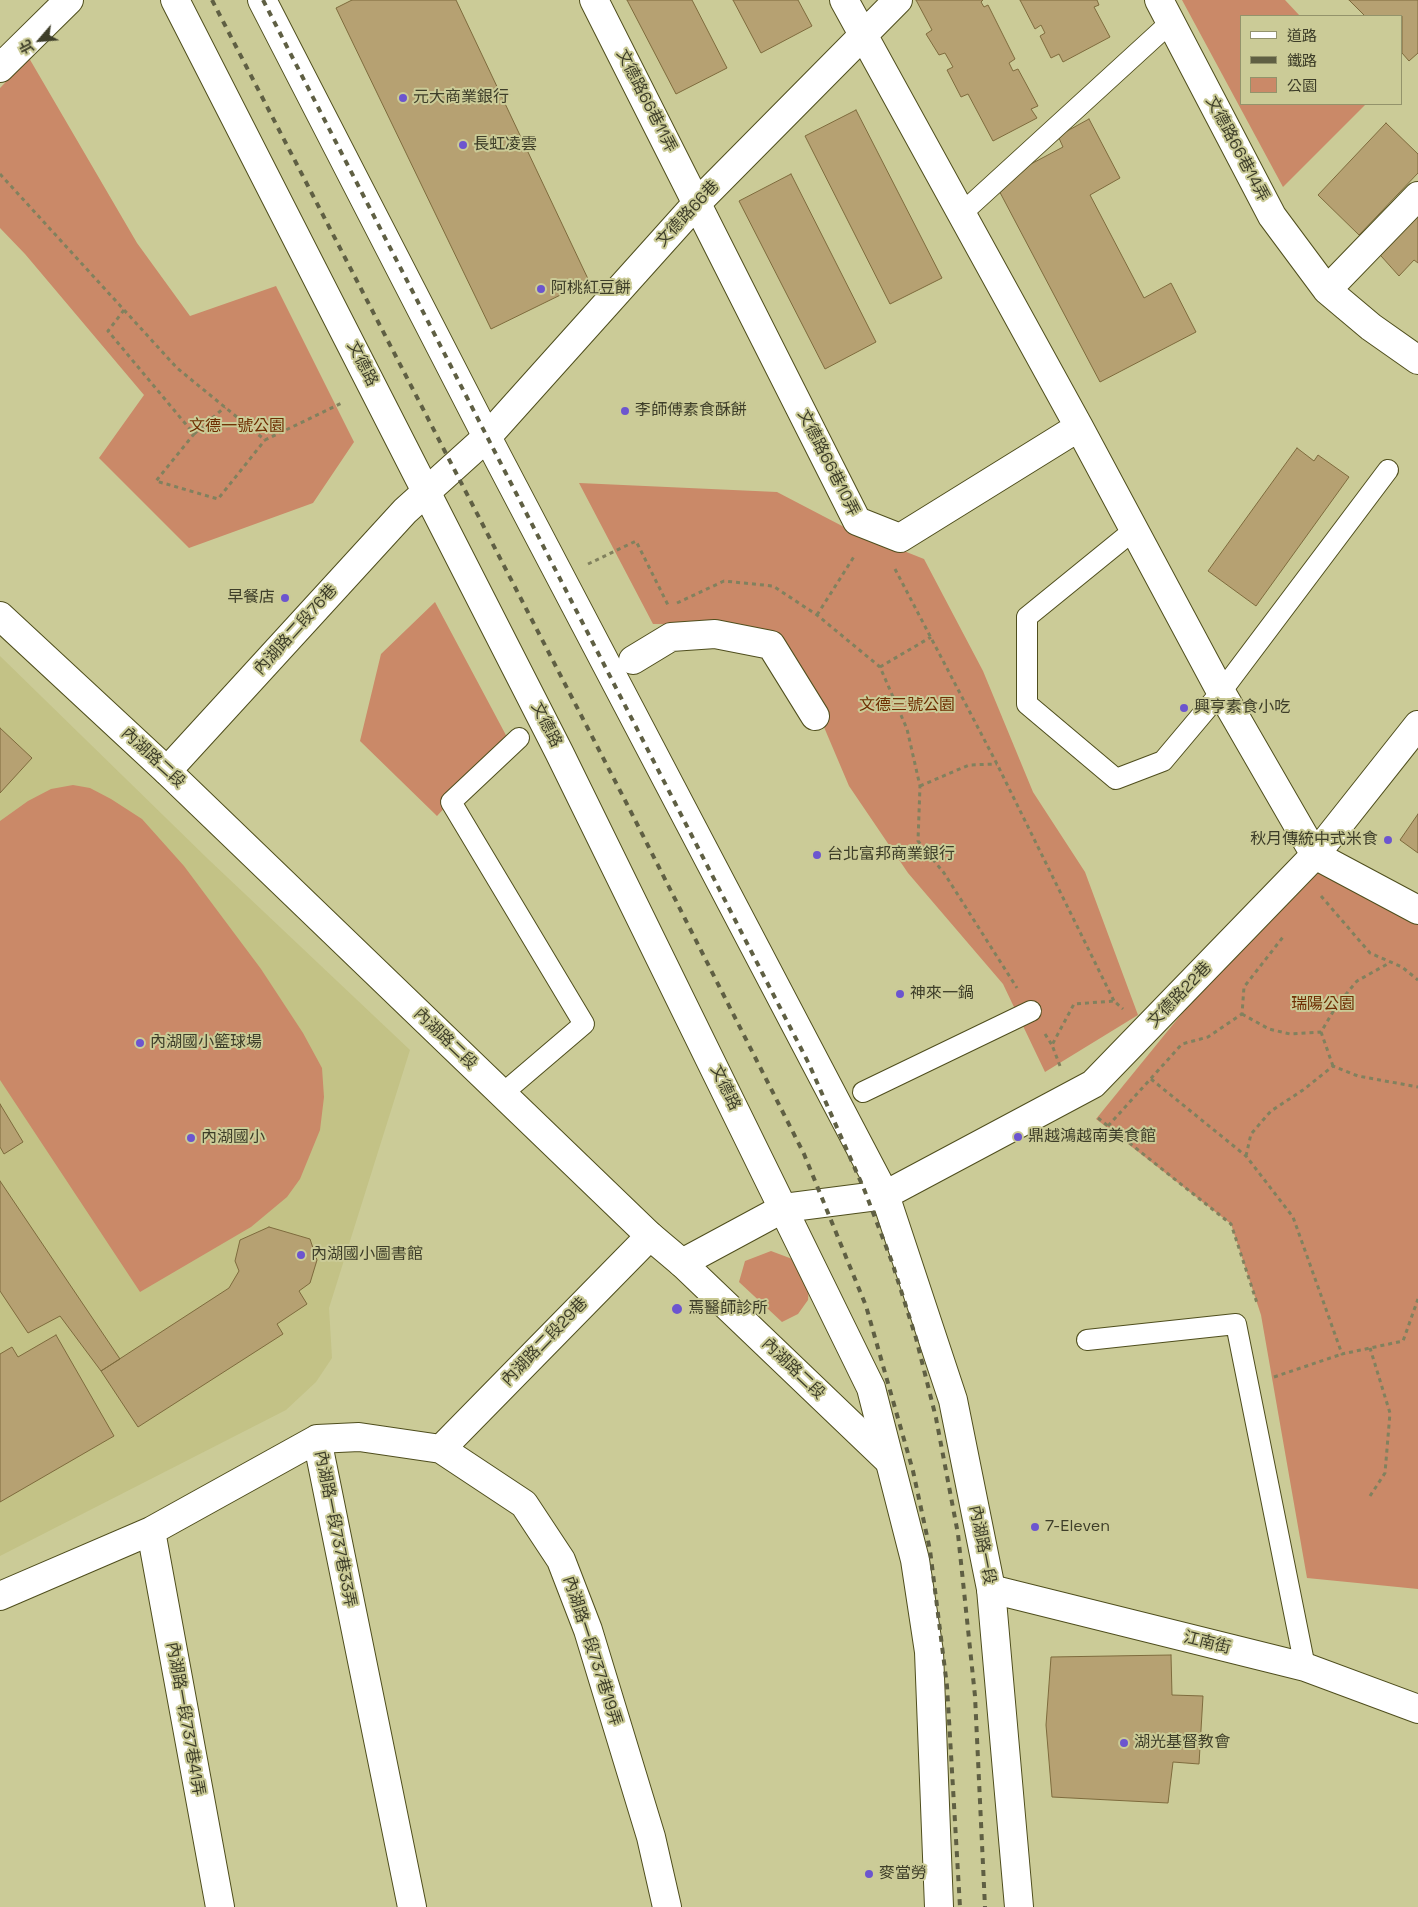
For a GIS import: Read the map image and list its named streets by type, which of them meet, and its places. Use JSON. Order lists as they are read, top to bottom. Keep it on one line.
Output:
{"streets":{"street":["文德路66巷11弄","文德路66巷14弄","文德路66巷","文德路","文德路66巷10弄","內湖路二段76巷","內湖路二段","文德路22巷","內湖路二段29巷","內湖路一段737巷33弄","內湖路一段","江南街","內湖路一段737巷19弄","內湖路一段737巷41弄"]},"crossings":[["文德路66巷11弄","文德路66巷"],["文德路66巷11弄","文德路66巷10弄"],["文德路66巷","文德路"],["文德路66巷","文德路66巷10弄"],["文德路66巷","內湖路二段76巷"],["文德路","內湖路二段76巷"],["文德路","內湖路二段"],["內湖路二段76巷","內湖路二段"],["內湖路二段","內湖路二段29巷"],["文德路22巷","內湖路一段"],["內湖路二段29巷","內湖路一段737巷19弄"],["內湖路一段737巷33弄","內湖路一段737巷19弄"],["內湖路一段737巷33弄","內湖路一段737巷41弄"],["內湖路一段","江南街"]],"parks":["文德一號公園","文德三號公園","瑞陽公園"],"places":["元大商業銀行","長虹凌雲","阿桃紅豆餅","李師傅素食酥餅","早餐店","興亨素食小吃","秋月傳統中式米食","台北富邦商業銀行","神來一鍋","內湖國小籃球場","鼎越鴻越南美食館","內湖國小","內湖國小圖書館","焉醫師診所","7-Eleven","湖光基督教會","麥當勞"],"legend":["道路","鐵路","公園"],"north":"bottom left"}
